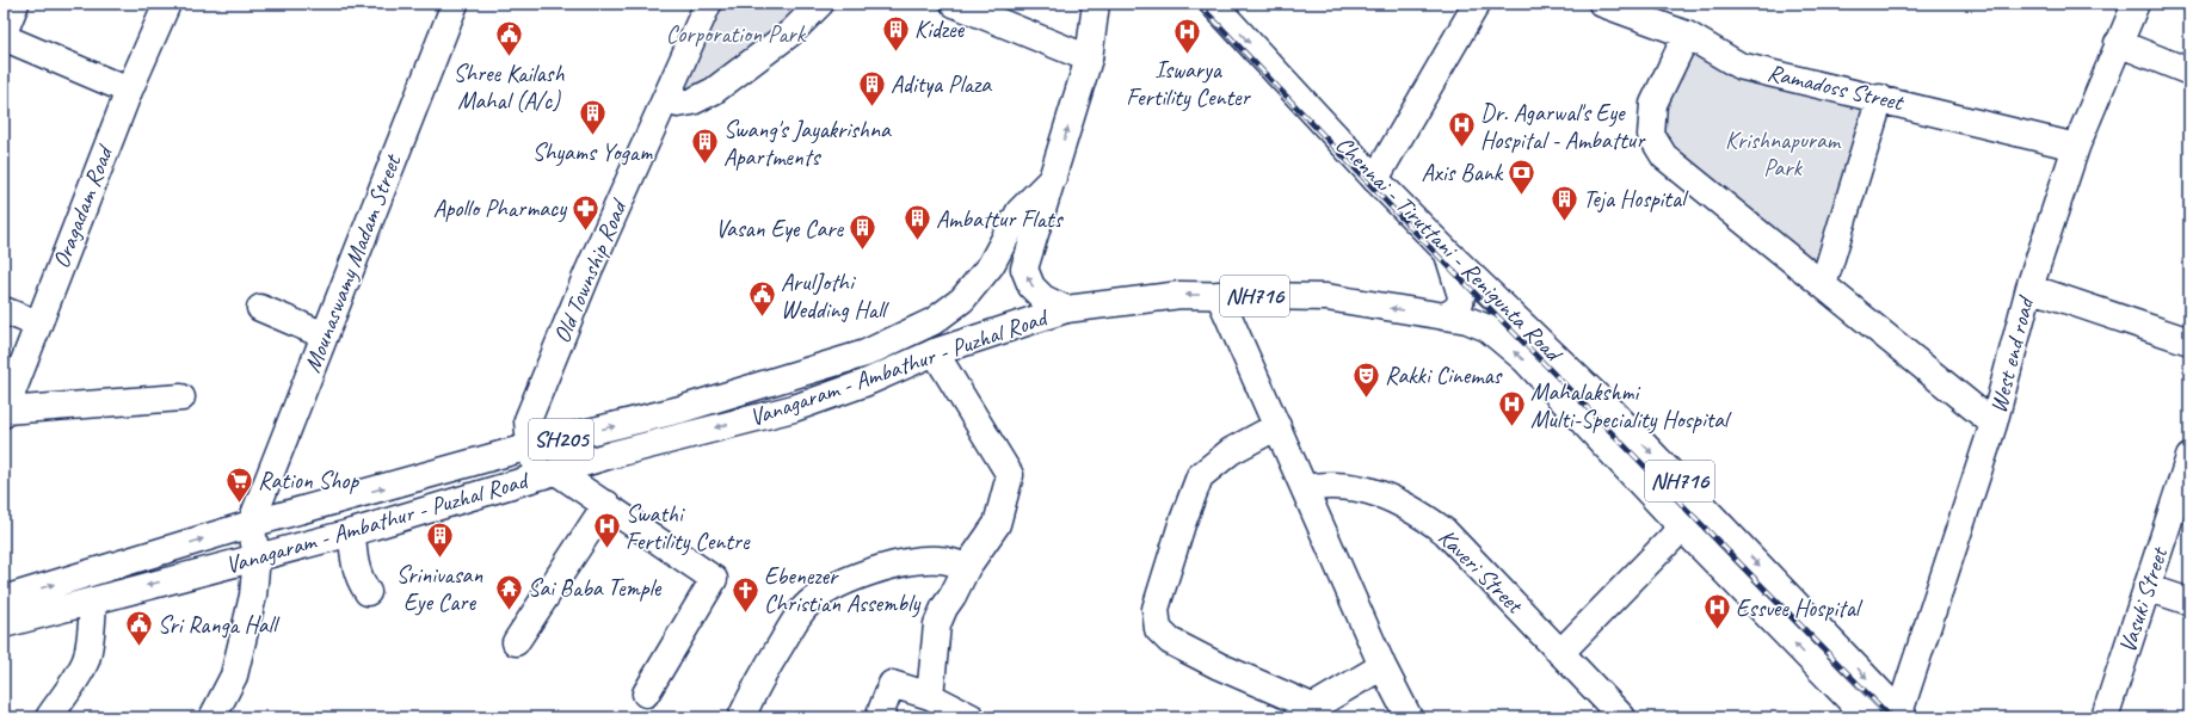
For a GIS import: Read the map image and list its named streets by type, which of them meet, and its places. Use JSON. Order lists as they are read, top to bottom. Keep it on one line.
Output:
{"streets":{"main road":["Ramadoss Street","Oragadam Road","Chennai - Tiruttani - Renigunta Road","Mounaswamy Madam Street","Old Township Road","NH716","West end road","Vanagaram - Ambathur - Puzhal Road","SH205","Kaveri Street","Vasuki Street"]},"crossings":[["Ramadoss Street","West end road"],["Chennai - Tiruttani - Renigunta Road","West end road"],["Chennai - Tiruttani - Renigunta Road","Vanagaram - Ambathur - Puzhal Road"],["Mounaswamy Madam Street","Vanagaram - Ambathur - Puzhal Road"],["Old Township Road","Vanagaram - Ambathur - Puzhal Road"]],"parks":["Corporation Park","Krishnapuram Park"],"places":{"building":["Kidzee","Aditya Plaza","Shyams Yogam","Swang's Jayakrishna Apartments","Teja Hospital","Ambattur Flats","Vasan Eye Care","Srinivasan Eye Care"],"hospital":["Iswarya Fertility Center","Dr. Agarwal's Eye Hospital - Ambattur","Mahalakshmi Multi-Speciality Hospital","Swathi Fertility Centre","Essvee Hospital"],"public building":["Shree Kailash Mahal (A/c)","ArulJothi Wedding Hall","Sri Ranga Hall"],"bank":["Axis Bank"],"pharmacy":["Apollo Pharmacy"],"theatre":["Rakki Cinemas"],"supermarket":["Ration Shop"],"temple":["Sai Baba Temple"],"church":["Ebenezer Christian Assembly"]}}
